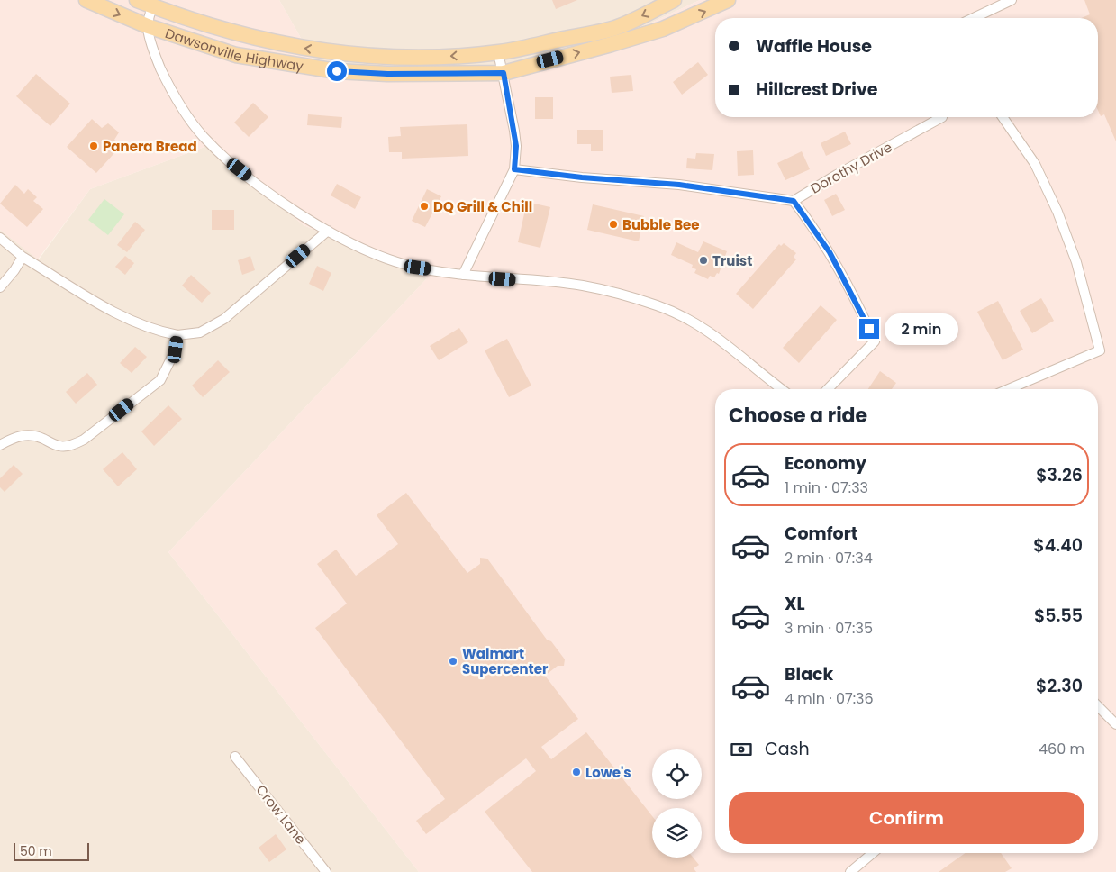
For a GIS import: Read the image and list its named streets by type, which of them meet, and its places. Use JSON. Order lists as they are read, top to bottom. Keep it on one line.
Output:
{"streets":{"main road":["Dawsonville Highway"],"street":["Dorothy Drive","Crow Lane"]},"places":["Panera Bread","DQ Grill & Chill","Bubble Bee","Truist","Walmart Supercenter","Lowe's"],"scale_bar":"50 m","page":{"banner":["Waffle House","Hillcrest Drive"],"bubble":"2 min","heading":"Choose a ride","list":[{"name":"Economy","note":"1 min · 07:33","value":"$3.26"},{"name":"Comfort","note":"2 min · 07:34","value":"$4.40"},{"name":"XL","note":"3 min · 07:35","value":"$5.55"},{"name":"Black","note":"4 min · 07:36","value":"$2.30"}],"pay":["Cash","460 m"],"buttons":"Confirm","scale":"50 m"}}
